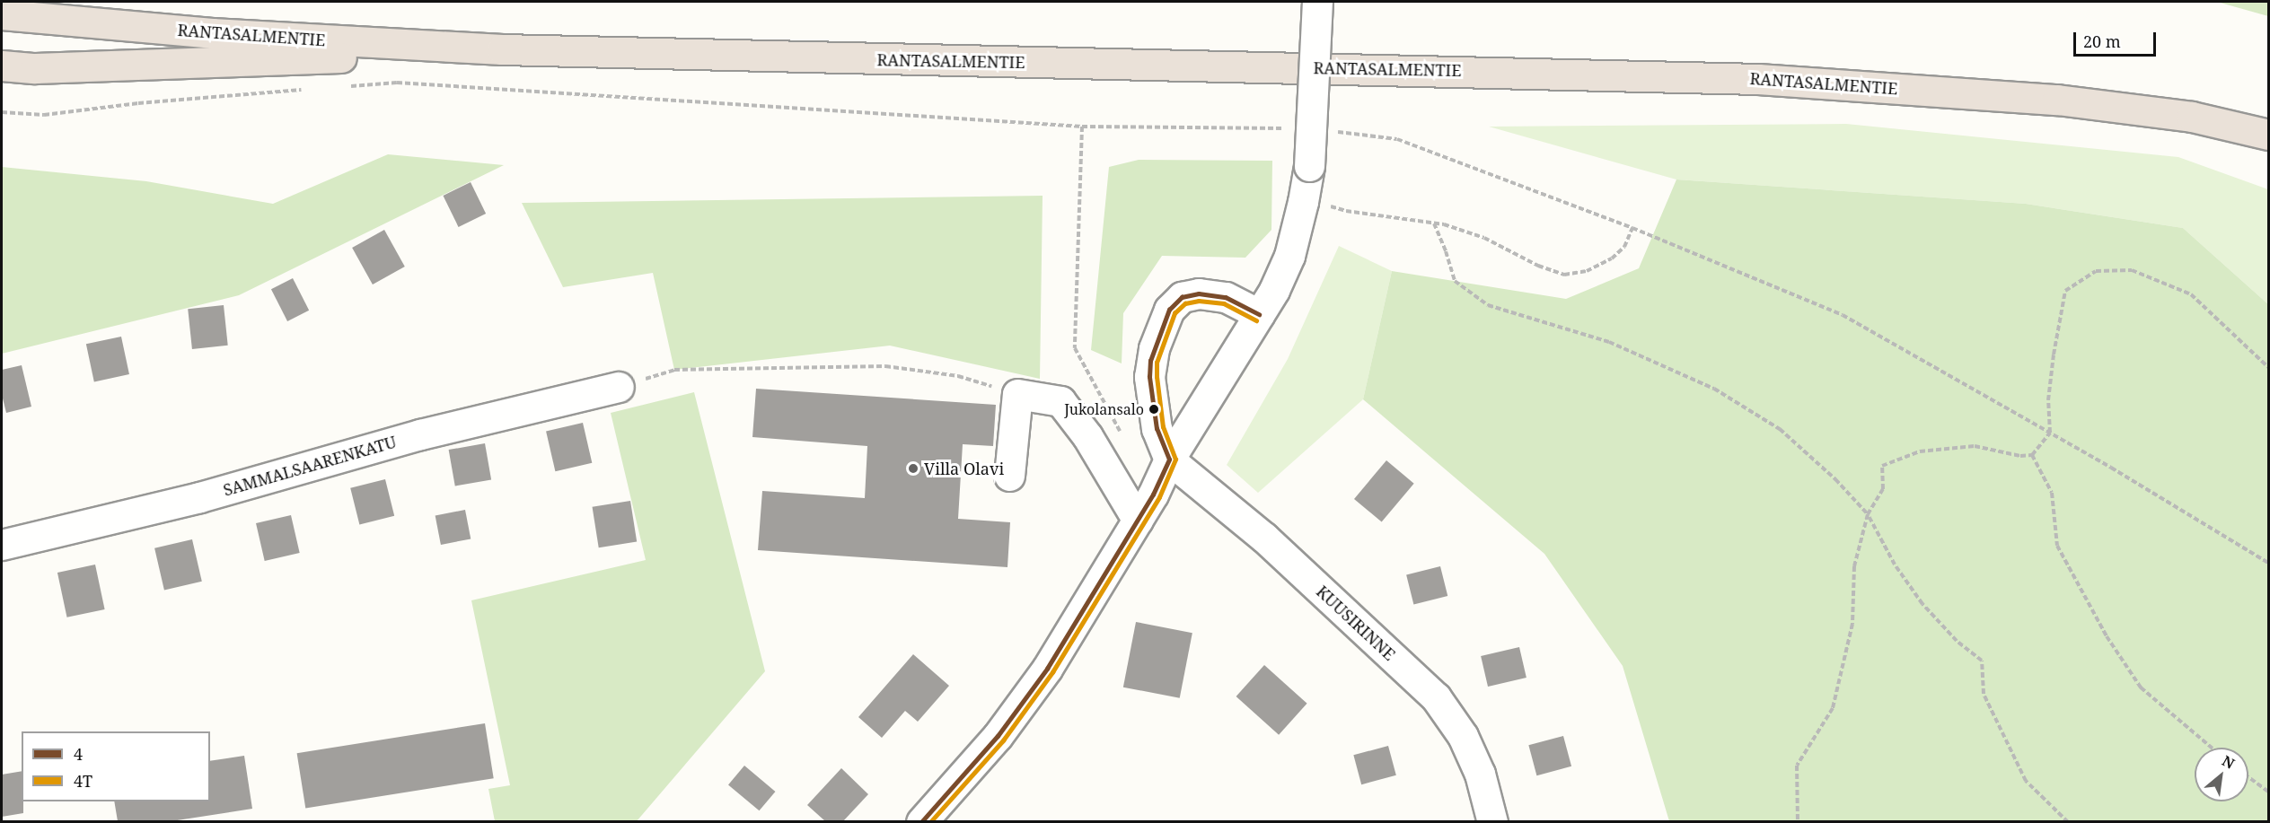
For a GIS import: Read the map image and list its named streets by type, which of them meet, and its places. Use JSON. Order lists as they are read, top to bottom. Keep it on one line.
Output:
{"streets":{"highway":["RANTASALMENTIE"],"street":["SAMMALSAARENKATU","KUUSIRINNE"]},"places":["Jukolansalo","Villa Olavi"],"lines":["transit line 4","transit line 4T"],"legend":["4","4T"],"scale_bar":"20 m","north":"top right"}
